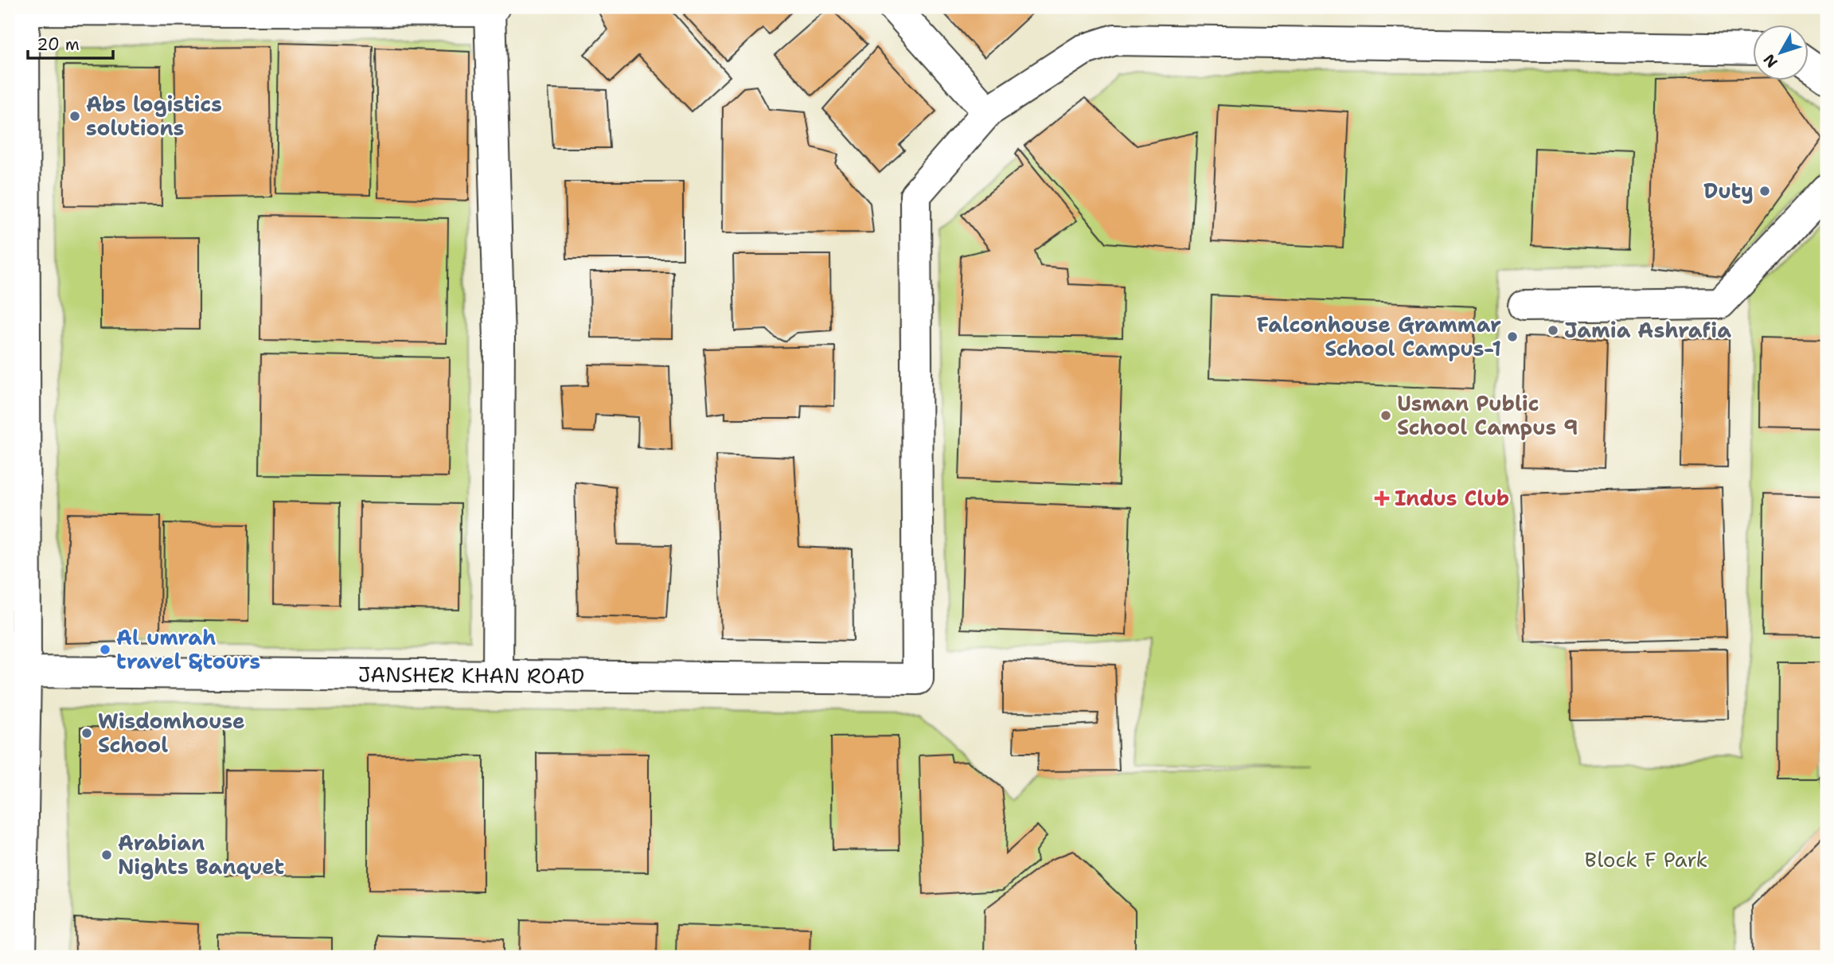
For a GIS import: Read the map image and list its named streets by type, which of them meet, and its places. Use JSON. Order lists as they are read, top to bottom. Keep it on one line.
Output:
{"streets":{"street":["JANSHER KHAN ROAD"]},"parks":["Block F Park"],"places":{"other":["Abs logistics solutions","Duty","Jamia Ashrafia","Falconhouse Grammar School Campus-1","Usman Public School Campus 9","Al umrah travel &tours","Wisdomhouse School","Arabian Nights Banquet"],"health":["Indus Club"]},"scale_bar":"20 m","north":"bottom left"}
